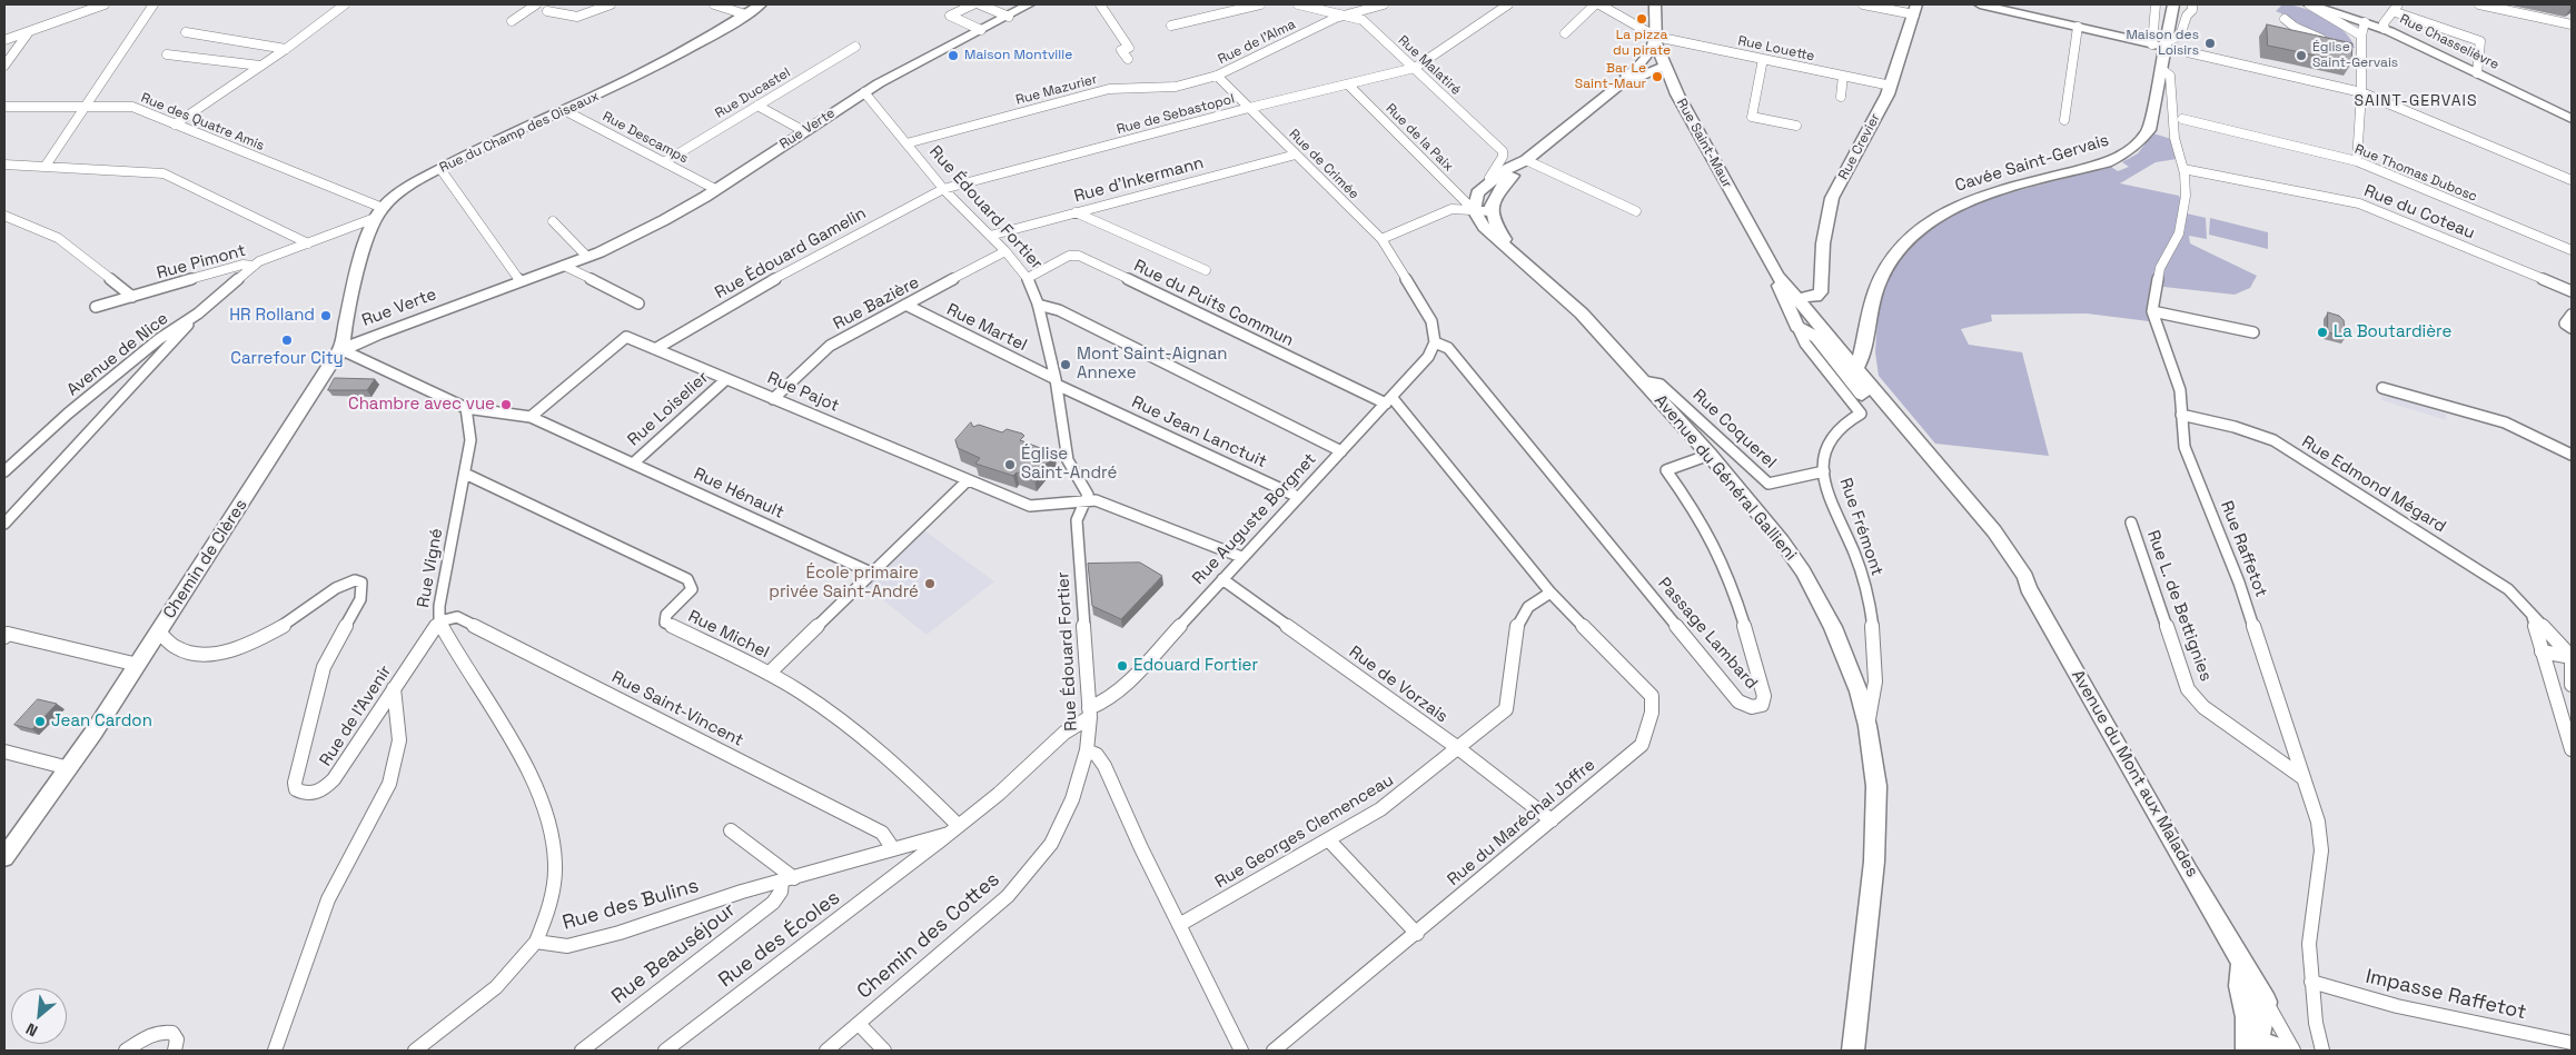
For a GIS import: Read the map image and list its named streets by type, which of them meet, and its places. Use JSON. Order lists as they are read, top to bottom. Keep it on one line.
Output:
{"streets":{"street":["Rue de l'Alma","Rue Chasselièvre","Rue Louette","Rue Malatiré","Rue Mazurier","Rue Ducastel","Rue de Sebastopol","Rue des Quatre Amis","Rue Verte","Rue du Champ des Oiseaux","Rue Descamps","Rue de la Paix","Rue Saint-Maur","Rue Crevier","Cavée Saint-Gervais","Rue de Crimée","Rue Thomas Dubosc","Rue d'Inkermann","Rue Édouard Fortier","Rue du Coteau","Rue Édouard Gamelin","Rue Pimont","Rue Bazière","Rue du Puits Commun","Rue Martel","Avenue de Nice","Rue Pajot","Rue Loiselier","Rue Coquerel","Rue Jean Lanctuit","Avenue du Général Gallieni","Rue Edmond Mégard","Rue Hénault","Rue Auguste Borgnet","Rue Frémont","Rue Raffetot","Chemin de Clères","Rue Vigné","Rue L. de Bettignies","Passage Lambard","Rue Michel","Rue de Vorzais","Rue Saint-Vincent","Rue de l'Avenir","Avenue du Mont aux Malades","Rue du Maréchal Joffre","Rue Georges Clemenceau","Rue des Bulins","Chemin des Cottes","Rue des Écoles","Rue Beauséjour","Impasse Raffetot"]},"crossings":[["Rue de l'Alma","Rue Malatiré"],["Rue de l'Alma","Rue Mazurier"],["Rue de l'Alma","Rue de Sebastopol"],["Rue de l'Alma","Rue de Crimée"],["Rue Louette","Rue Saint-Maur"],["Rue Louette","Rue Crevier"],["Rue Malatiré","Rue de Sebastopol"],["Rue Mazurier","Rue Édouard Fortier"],["Rue Ducastel","Rue Descamps"],["Rue de Sebastopol","Rue de la Paix"],["Rue de Sebastopol","Rue de Crimée"],["Rue de Sebastopol","Rue Édouard Fortier"],["Rue de Sebastopol","Rue Édouard Gamelin"],["Rue des Quatre Amis","Rue du Champ des Oiseaux"],["Rue des Quatre Amis","Rue Pimont"],["Rue Verte","Rue Descamps"],["Rue Verte","Rue Édouard Fortier"],["Rue Verte","Chemin de Clères"],["Rue du Champ des Oiseaux","Rue Descamps"],["Rue du Champ des Oiseaux","Rue Pimont"],["Rue Saint-Maur","Rue Crevier"],["Rue Saint-Maur","Cavée Saint-Gervais"],["Rue Saint-Maur","Avenue du Mont aux Malades"],["Cavée Saint-Gervais","Avenue du Mont aux Malades"],["Rue de Crimée","Rue d'Inkermann"],["Rue de Crimée","Rue Auguste Borgnet"],["Rue de Crimée","Passage Lambard"],["Rue d'Inkermann","Rue Édouard Fortier"],["Rue Édouard Fortier","Rue Édouard Gamelin"],["Rue Édouard Fortier","Rue Bazière"],["Rue Édouard Fortier","Rue du Puits Commun"],["Rue Édouard Fortier","Rue Martel"],["Rue Édouard Fortier","Rue Pajot"],["Rue Édouard Fortier","Rue Jean Lanctuit"],["Rue Édouard Fortier","Rue Auguste Borgnet"],["Rue Édouard Fortier","Rue des Bulins"],["Rue Édouard Fortier","Chemin des Cottes"],["Rue Édouard Gamelin","Rue Pajot"],["Rue Pimont","Avenue de Nice"],["Rue Bazière","Rue Martel"],["Rue Bazière","Rue Pajot"],["Rue du Puits Commun","Rue Auguste Borgnet"],["Rue Martel","Rue Jean Lanctuit"],["Rue Pajot","Rue Loiselier"],["Rue Pajot","Rue Hénault"],["Rue Pajot","Rue Auguste Borgnet"],["Rue Loiselier","Rue Hénault"],["Rue Coquerel","Avenue du Général Gallieni"],["Rue Coquerel","Rue Frémont"],["Rue Jean Lanctuit","Rue Auguste Borgnet"],["Avenue du Général Gallieni","Rue Frémont"],["Avenue du Général Gallieni","Passage Lambard"],["Rue Edmond Mégard","Rue Raffetot"],["Rue Hénault","Rue Vigné"],["Rue Auguste Borgnet","Passage Lambard"],["Rue Auguste Borgnet","Rue de Vorzais"],["Rue Auguste Borgnet","Rue des Bulins"],["Rue Raffetot","Rue L. de Bettignies"],["Rue Raffetot","Impasse Raffetot"],["Chemin de Clères","Rue de l'Avenir"],["Rue Vigné","Rue Michel"],["Rue Vigné","Rue Saint-Vincent"],["Rue Vigné","Rue de l'Avenir"],["Rue Vigné","Rue des Bulins"],["Rue Michel","Rue des Bulins"],["Rue de Vorzais","Rue du Maréchal Joffre"],["Rue de Vorzais","Rue Georges Clemenceau"],["Rue Saint-Vincent","Rue de l'Avenir"],["Rue Saint-Vincent","Rue des Bulins"],["Rue du Maréchal Joffre","Rue Georges Clemenceau"],["Rue des Bulins","Rue des Écoles"],["Rue des Bulins","Rue Beauséjour"]],"districts":["SAINT-GERVAIS"],"places":["La pizza du pirate","Maison des Loisirs","Maison Montville","Église Saint-Gervais","Bar Le Saint-Maur","HR Rolland","La Boutardière","Carrefour City","Mont Saint-Aignan Annexe","Chambre avec vue","Église Saint-André","École primaire privée Saint-André","Edouard Fortier","Jean Cardon"],"north":"bottom left"}
